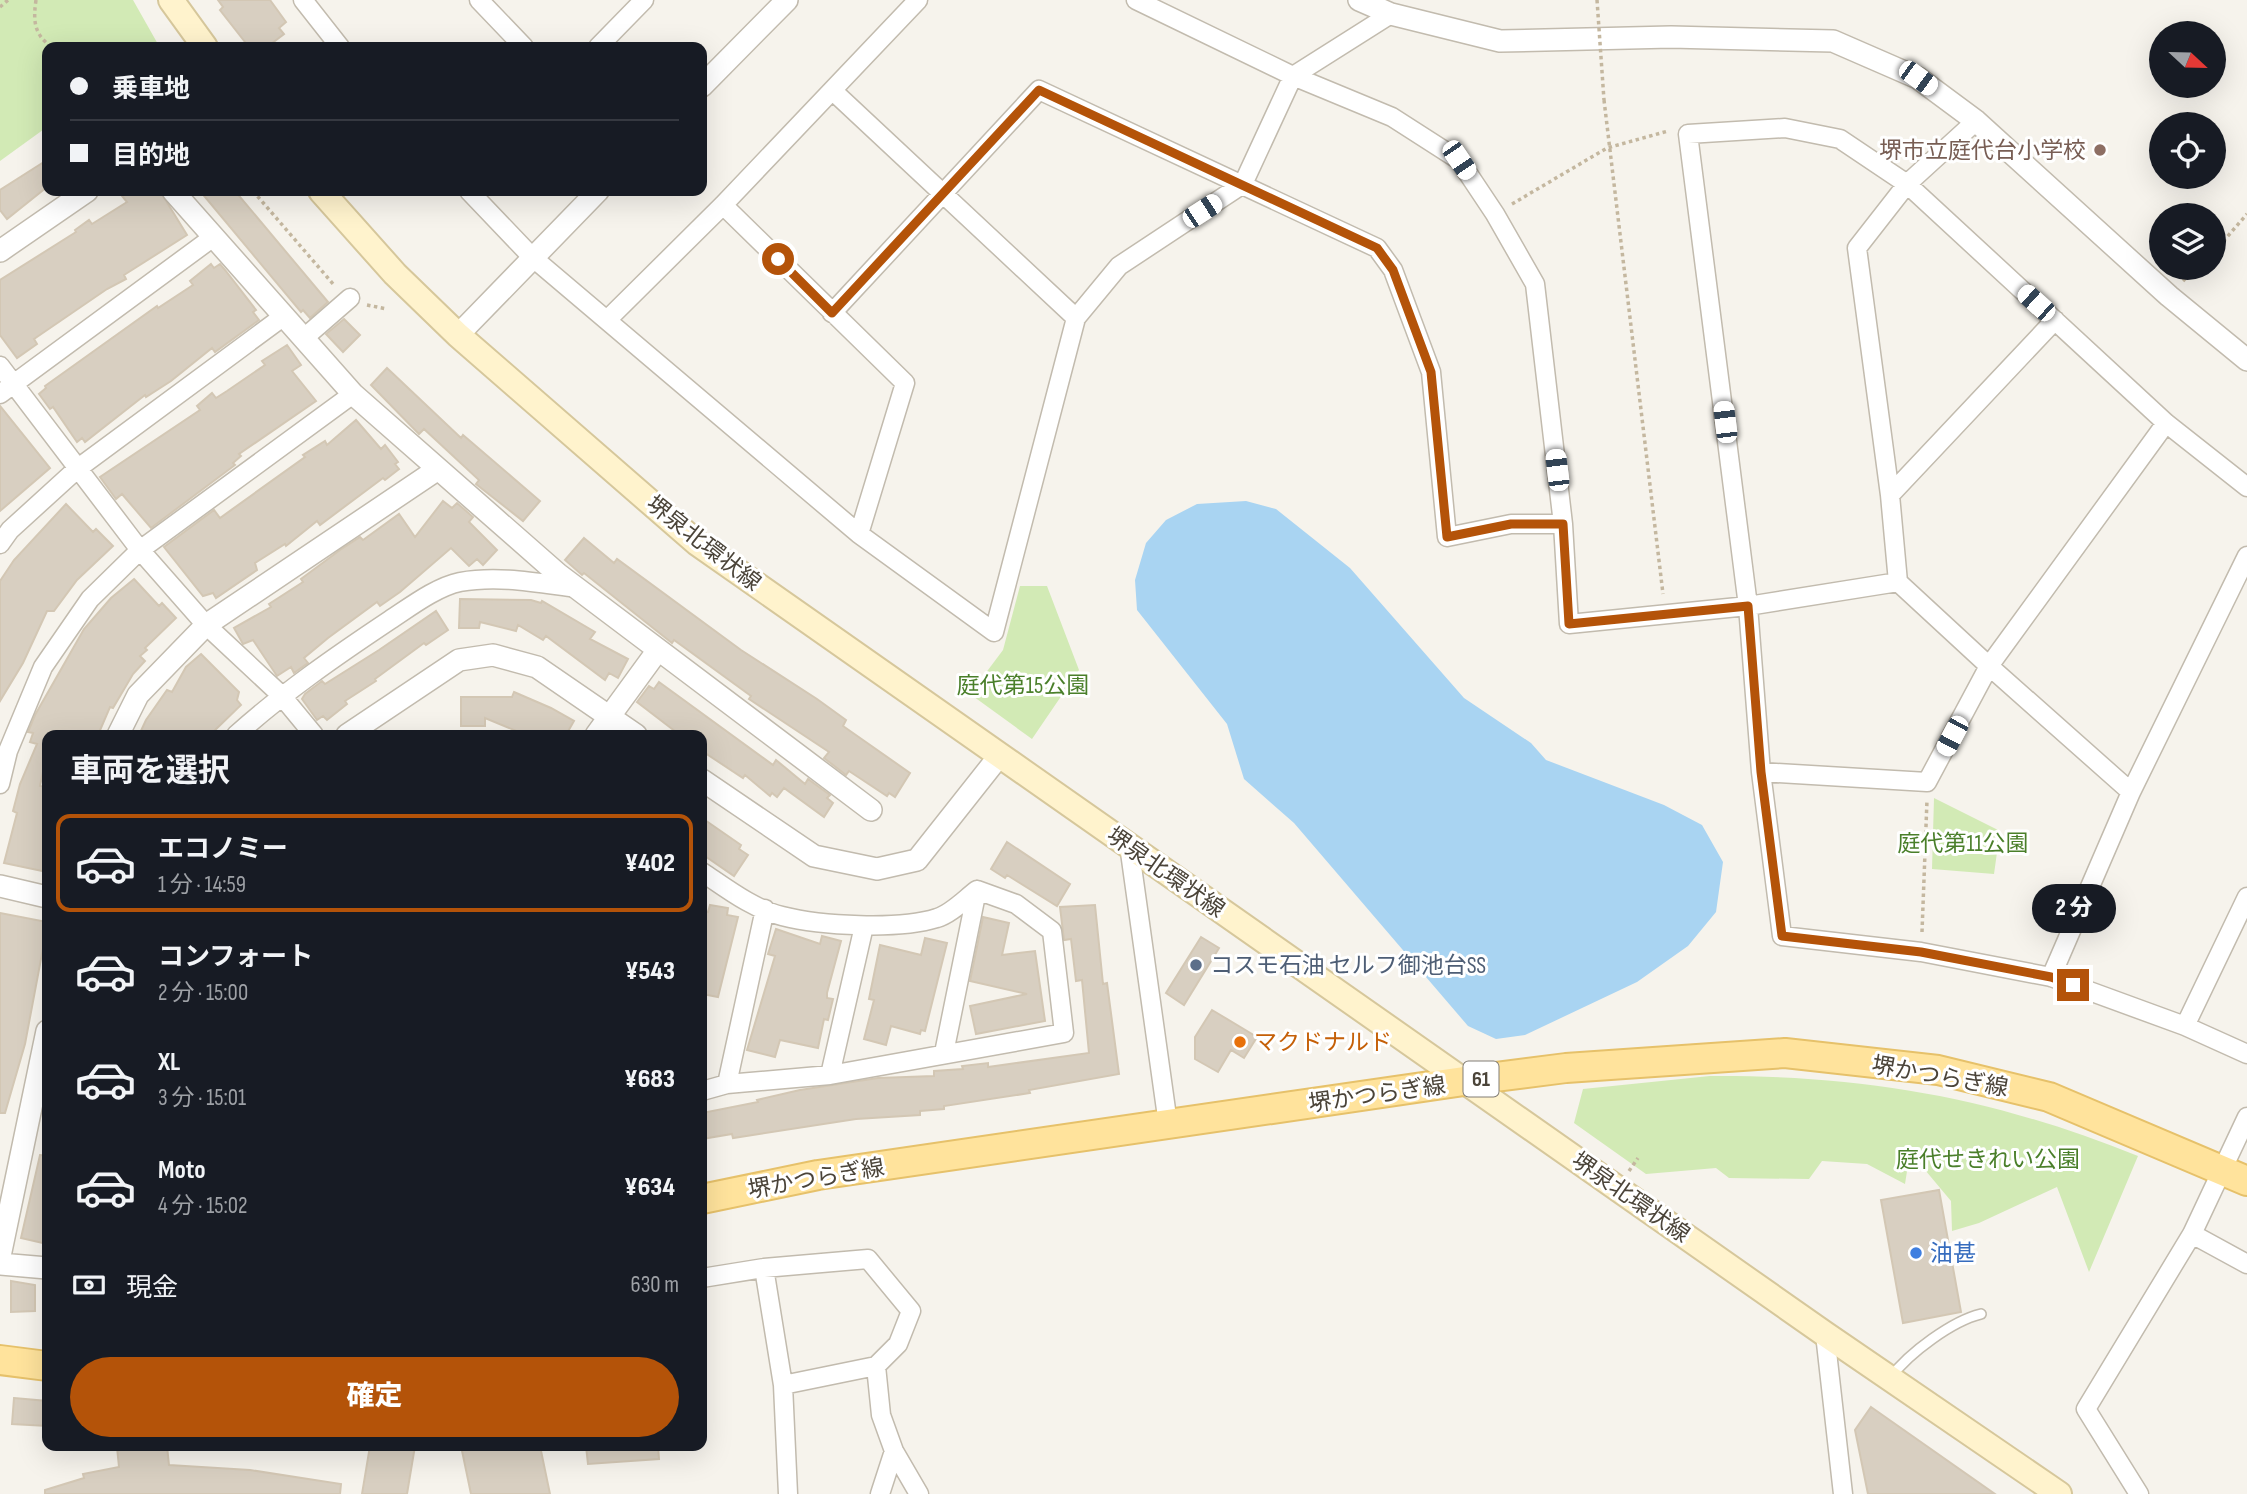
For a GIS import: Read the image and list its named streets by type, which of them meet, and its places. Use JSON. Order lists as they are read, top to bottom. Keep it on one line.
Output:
{"streets":{"main road":["堺泉北環状線","堺かつらぎ線","61"]},"crossings":[["堺泉北環状線","堺かつらぎ線"]],"parks":["庭代第15公園","庭代第11公園","庭代せきれい公園"],"places":["堺市立庭代台小学校","コスモ石油 セルフ御池台SS","マクドナルド","油甚"],"north":"right","page":{"banner":["乗車地","目的地"],"heading":"車両を選択","list":[{"name":"エコノミー","note":"1 分 · 14:59","value":"¥402"},{"name":"コンフォート","note":"2 分 · 15:00","value":"¥543"},{"name":"XL","note":"3 分 · 15:01","value":"¥683"},{"name":"Moto","note":"4 分 · 15:02","value":"¥634"}],"bubble":"2 分","pay":["現金","630 m"],"buttons":"確定"}}
